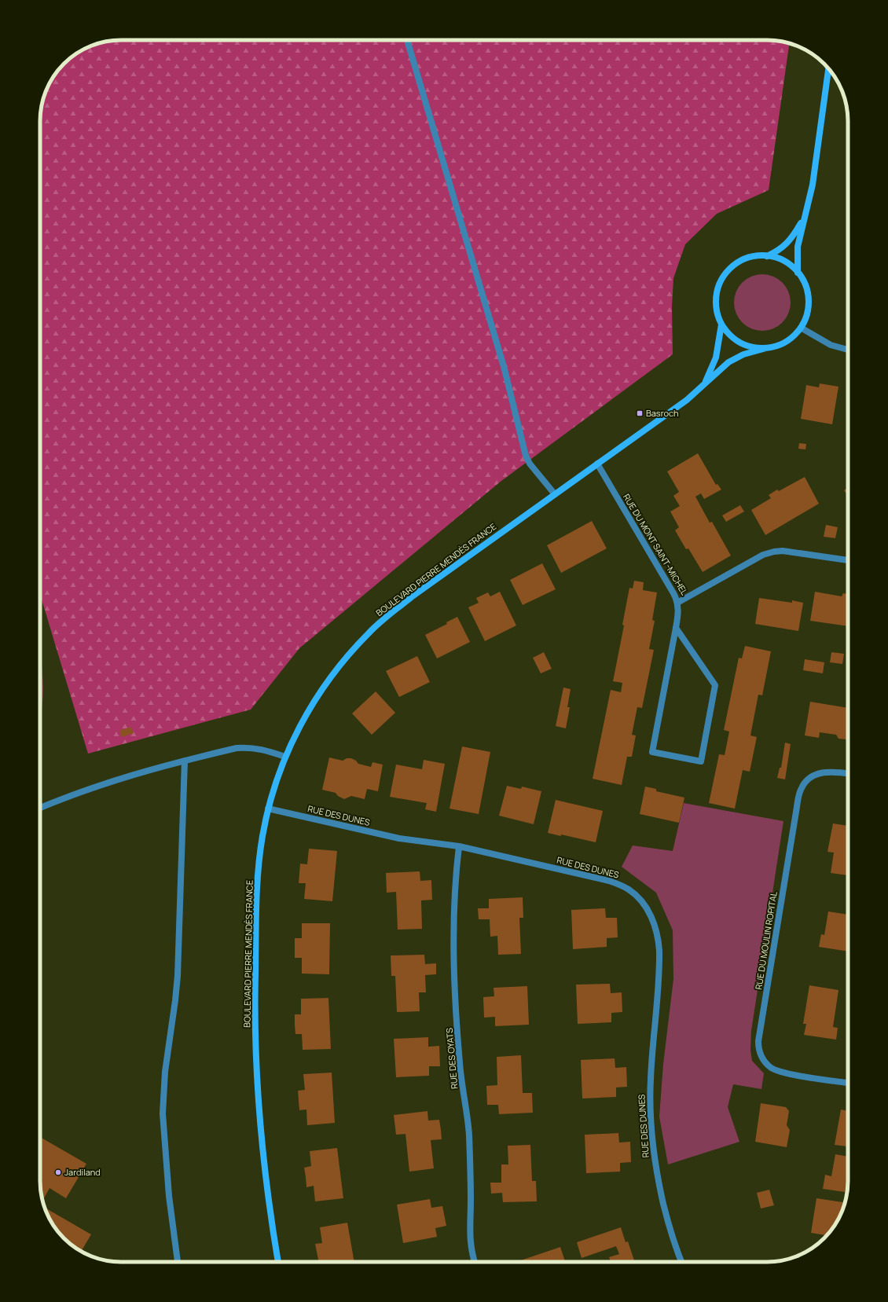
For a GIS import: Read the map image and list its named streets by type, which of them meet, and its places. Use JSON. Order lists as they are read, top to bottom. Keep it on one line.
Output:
{"streets":{"street":["RUE DU MONT SAINT-MICHEL","BOULEVARD PIERRE MENDÈS FRANCE","RUE DES DUNES","RUE DU MOULIN ROPITAL","RUE DES OYATS"]},"crossings":[["RUE DU MONT SAINT-MICHEL","BOULEVARD PIERRE MENDÈS FRANCE"],["BOULEVARD PIERRE MENDÈS FRANCE","RUE DES DUNES"],["RUE DES DUNES","RUE DES OYATS"]],"places":{"transit":["Basroch"],"other":["Jardiland"]}}
